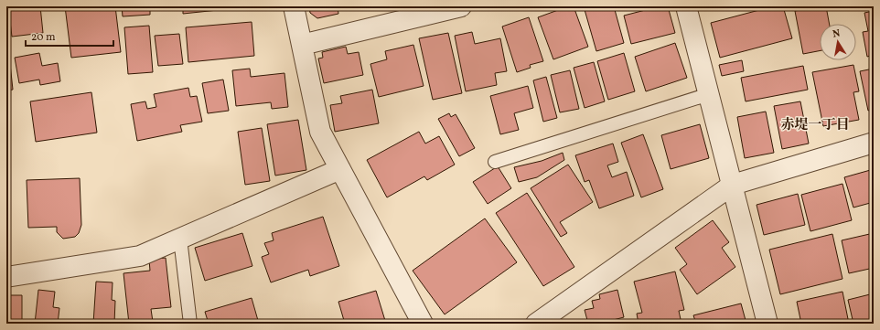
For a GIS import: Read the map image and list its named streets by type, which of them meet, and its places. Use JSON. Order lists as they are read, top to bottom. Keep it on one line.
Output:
{"districts":["赤堤一丁目"],"scale_bar":"20 m","north":"top"}
